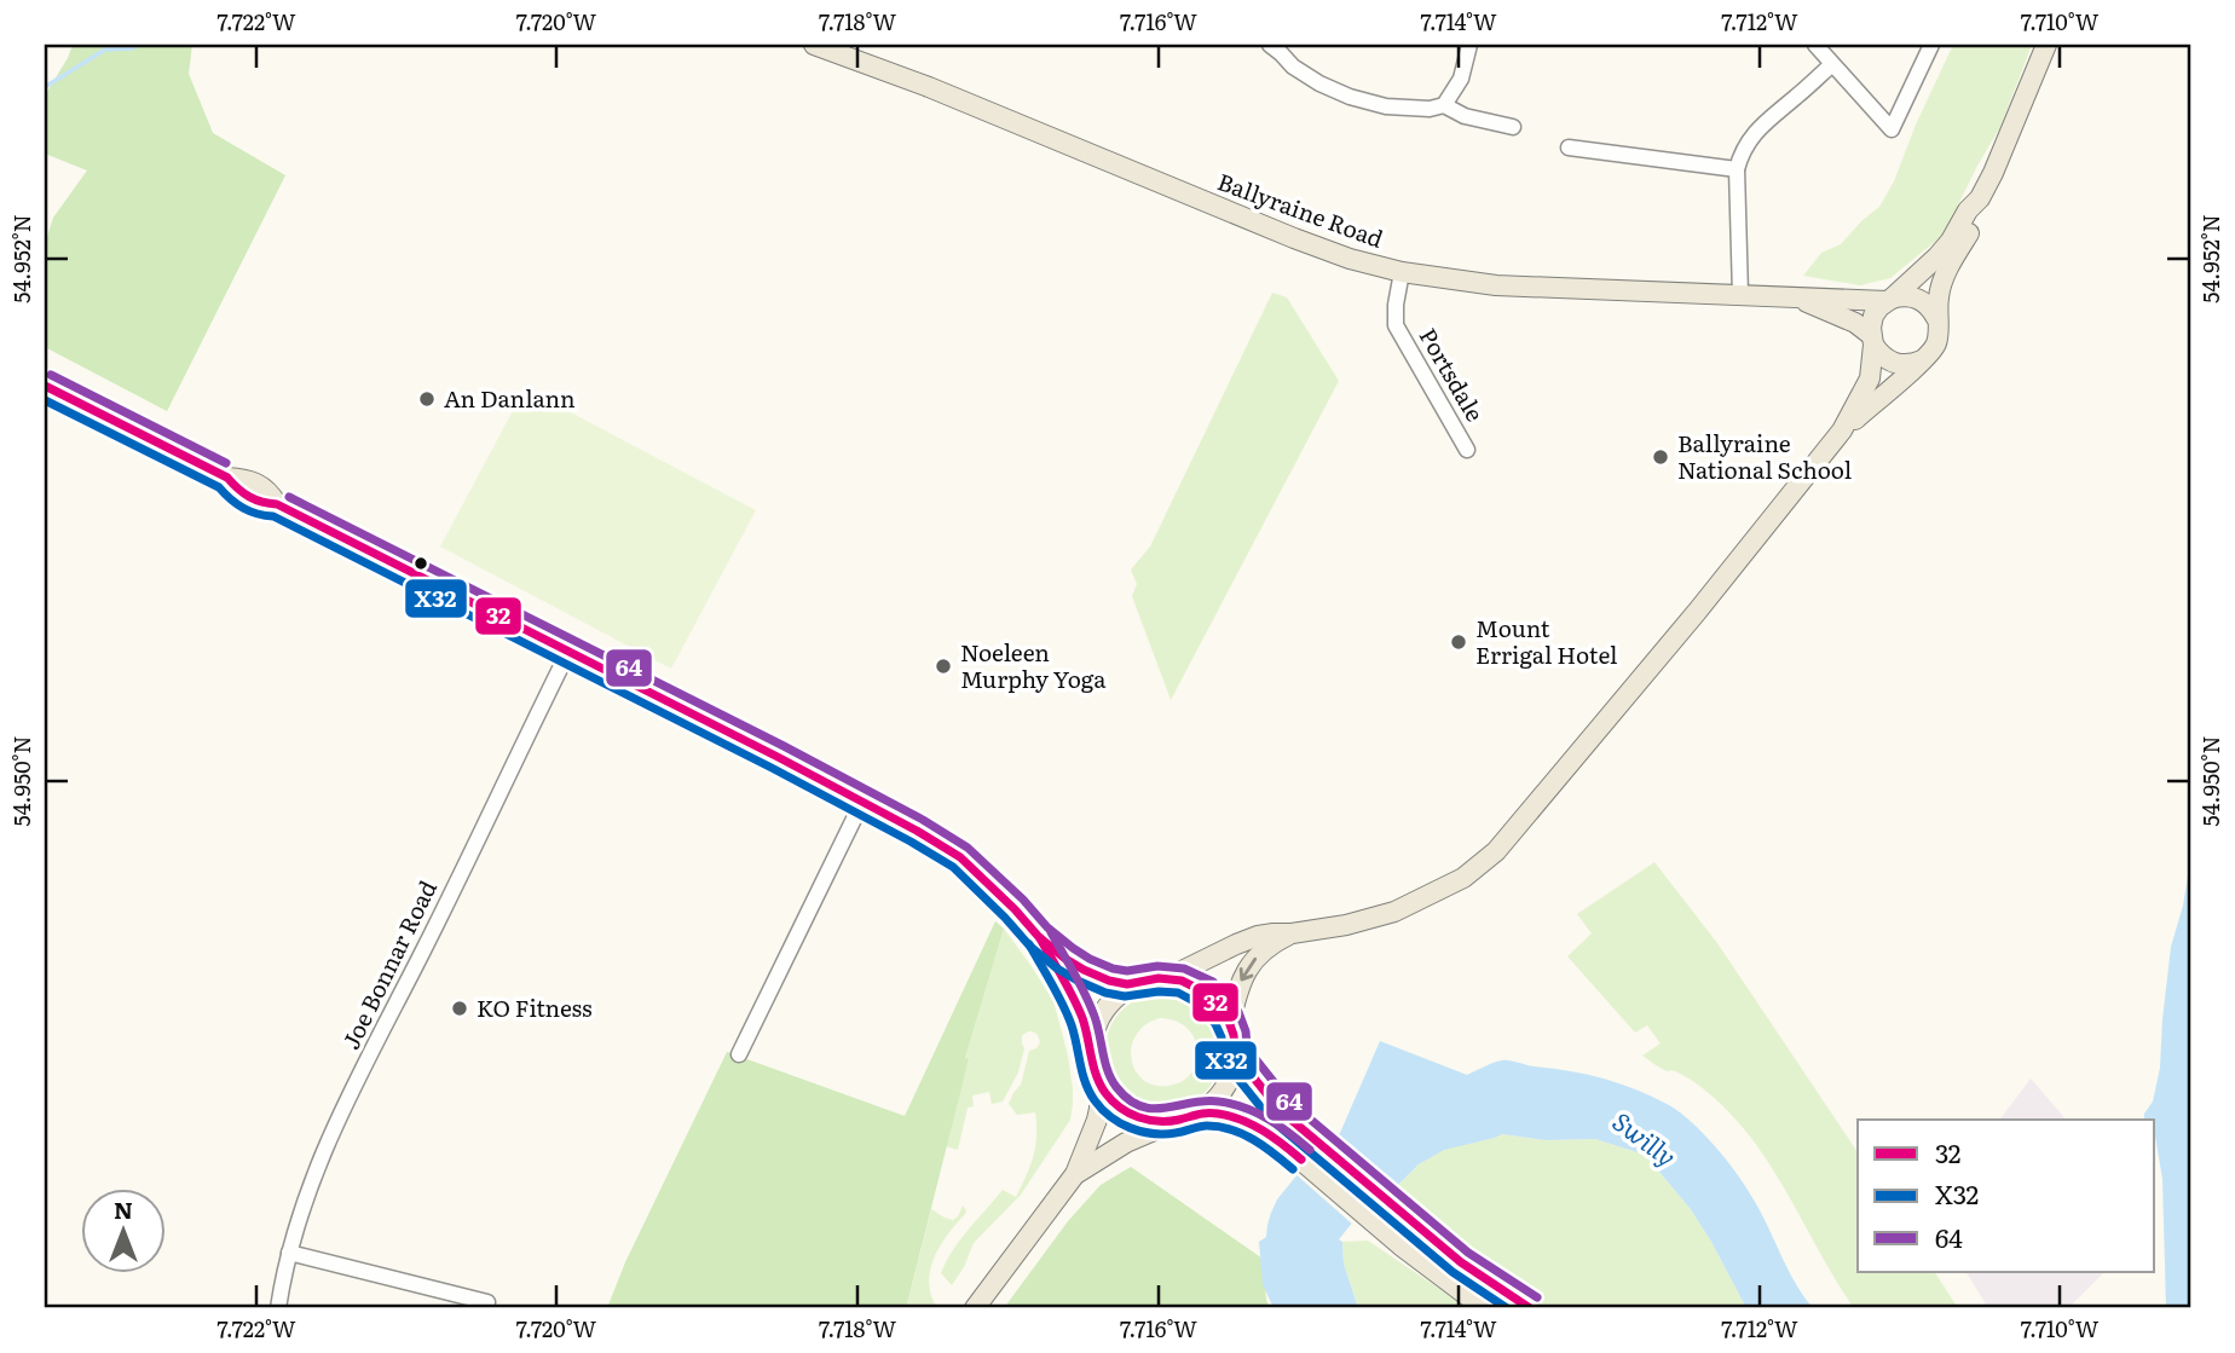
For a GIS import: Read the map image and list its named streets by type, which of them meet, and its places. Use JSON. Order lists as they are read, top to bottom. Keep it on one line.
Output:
{"streets":{"main road":["Ballyraine Road"],"street":["Portsdale","Joe Bonnar Road"]},"crossings":[["Ballyraine Road","Portsdale"]],"water":["Swilly"],"places":["An Danlann","Ballyraine National School","Mount Errigal Hotel","Noeleen Murphy Yoga","KO Fitness"],"lines":["transit line 64","transit line 32","transit line X32"],"legend":["32","X32","64"],"north":"top","coordinates":["7.722°W","7.720°W","7.718°W","7.716°W","7.714°W","7.712°W","7.710°W","54.952°N","54.950°N"]}
